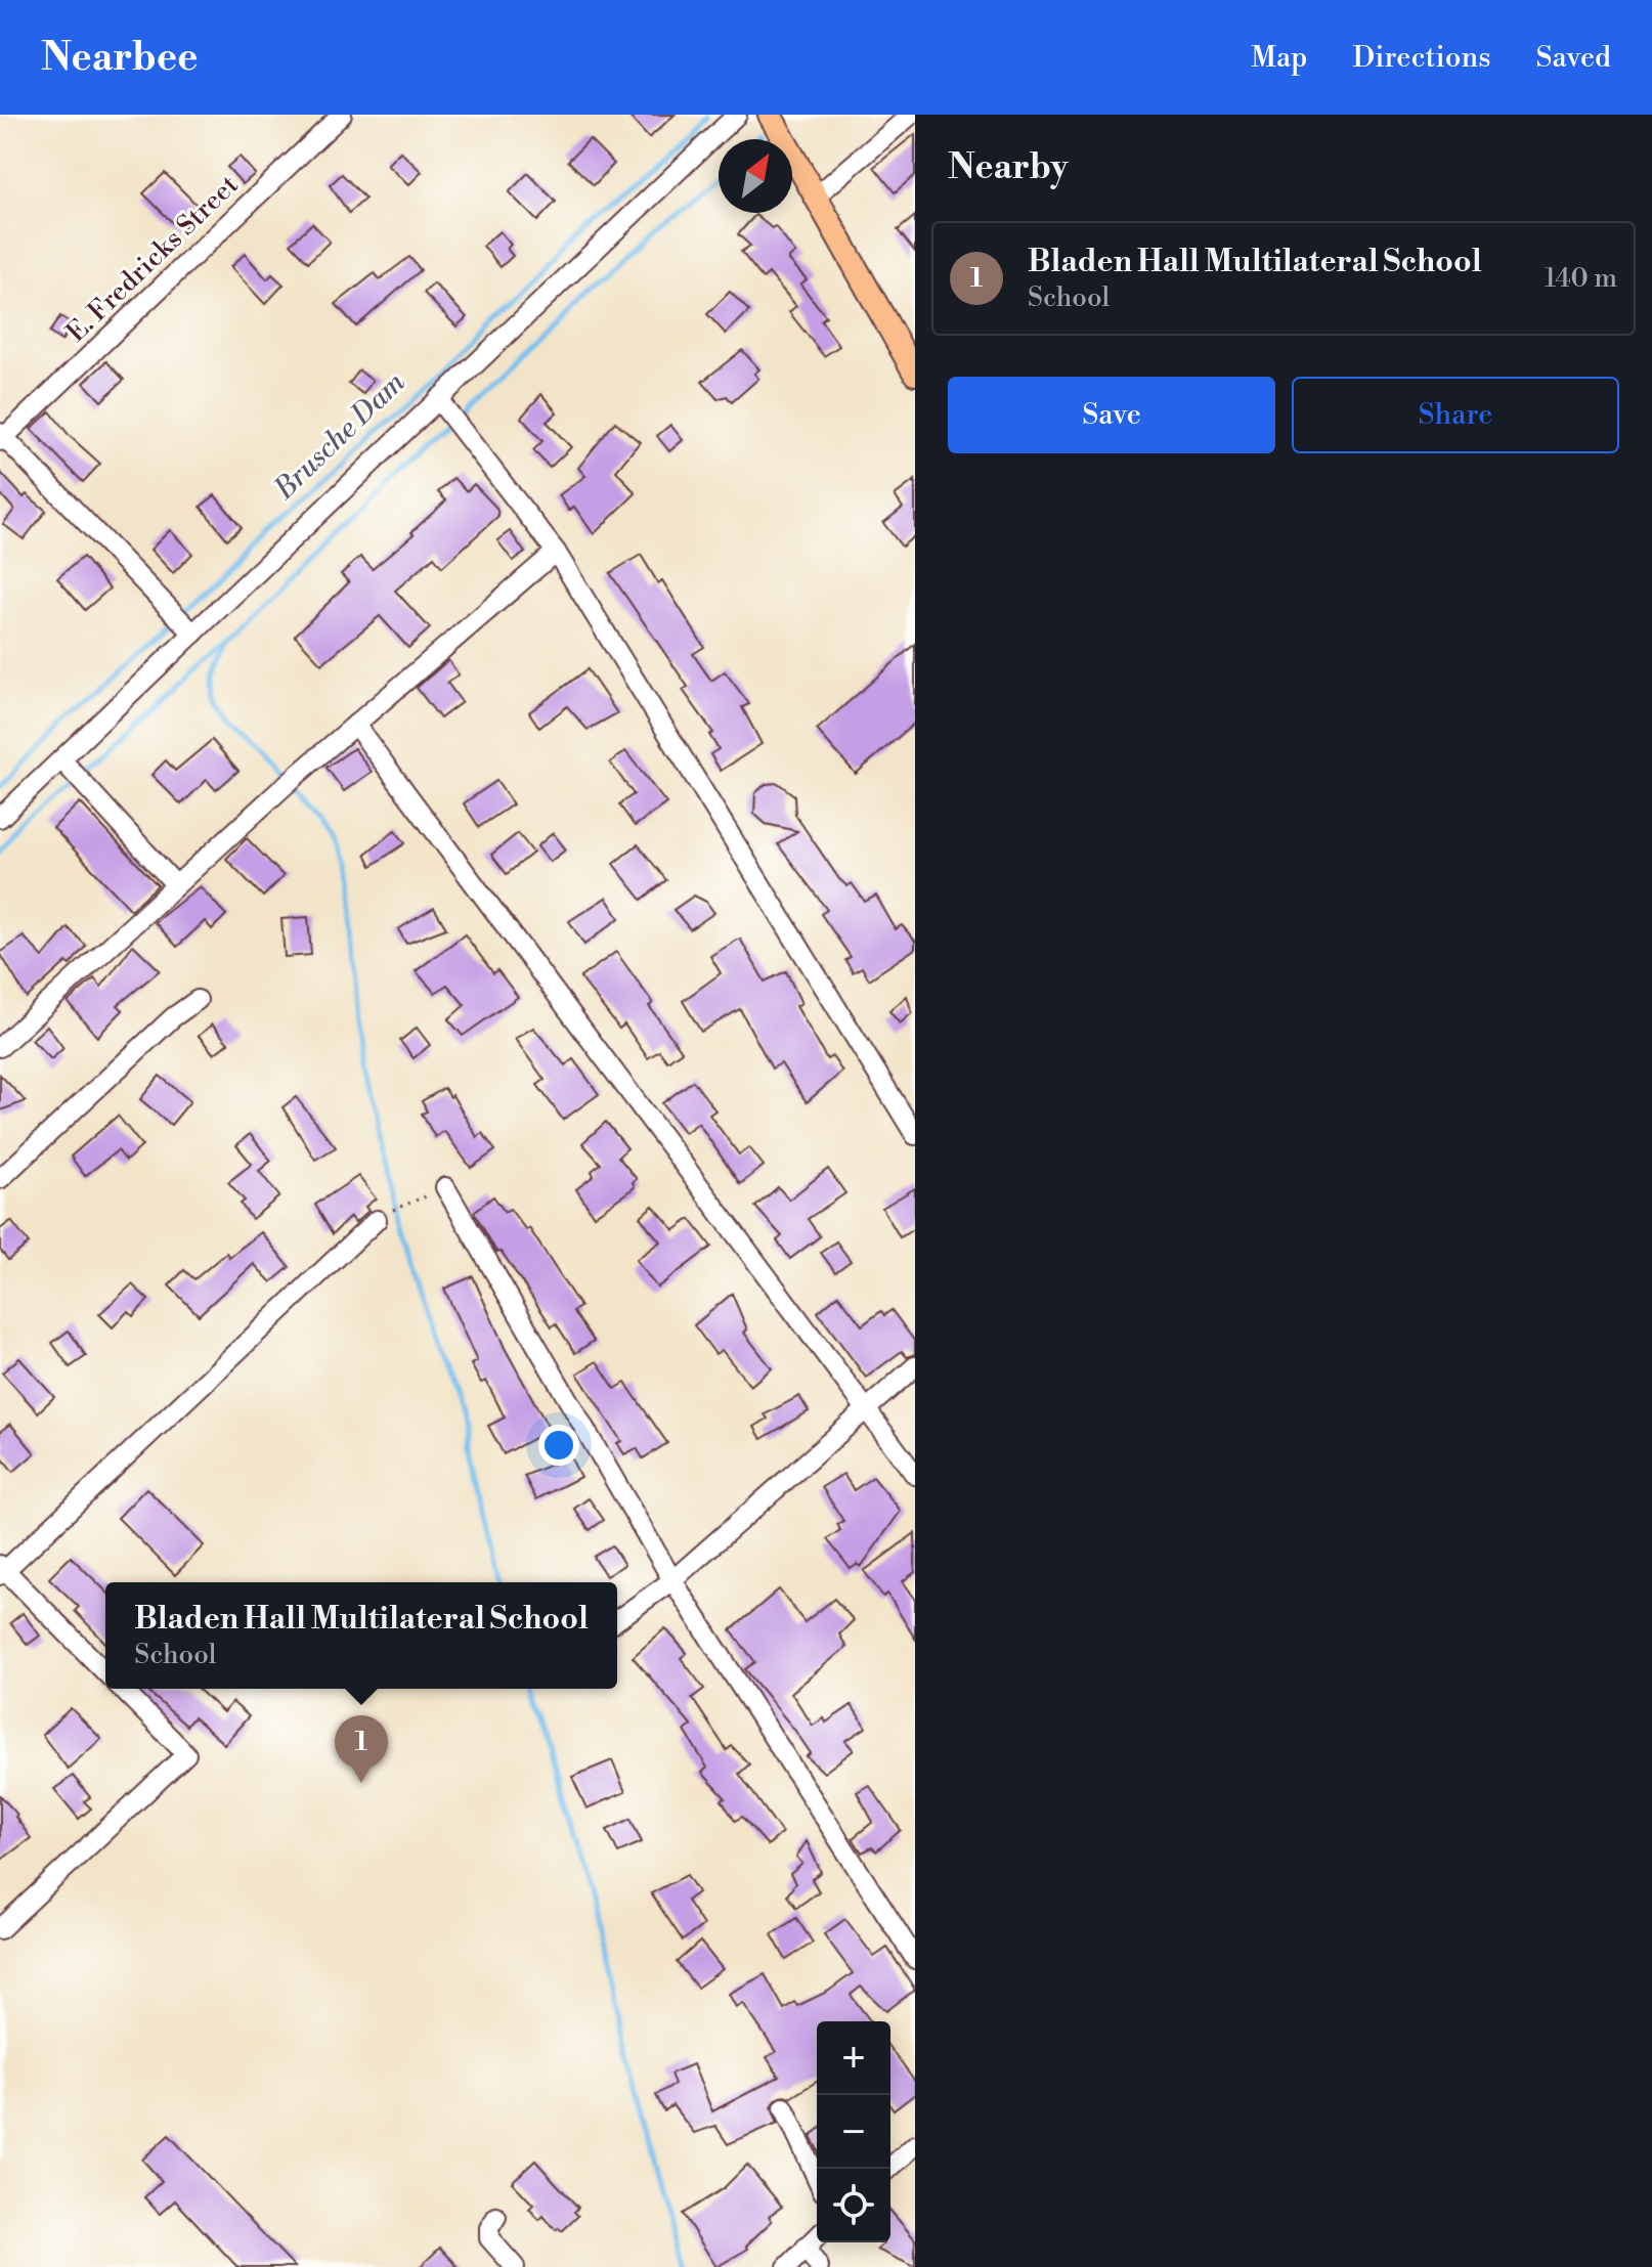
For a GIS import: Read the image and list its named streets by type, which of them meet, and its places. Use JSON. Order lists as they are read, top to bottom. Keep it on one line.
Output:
{"streets":{"street":["E. Fredricks Street"]},"water":["Brusche Dam"],"north":"top right","page":{"header":"Nearbee","nav":["Map","Directions","Saved"],"heading":"Nearby","list":[{"mark":"1","name":"Bladen Hall Multilateral School","note":"School","value":"140 m"}],"buttons":["Save","Share"],"popup":["Bladen Hall Multilateral School","School"],"pins":"1","map_buttons":["+","−"]}}
